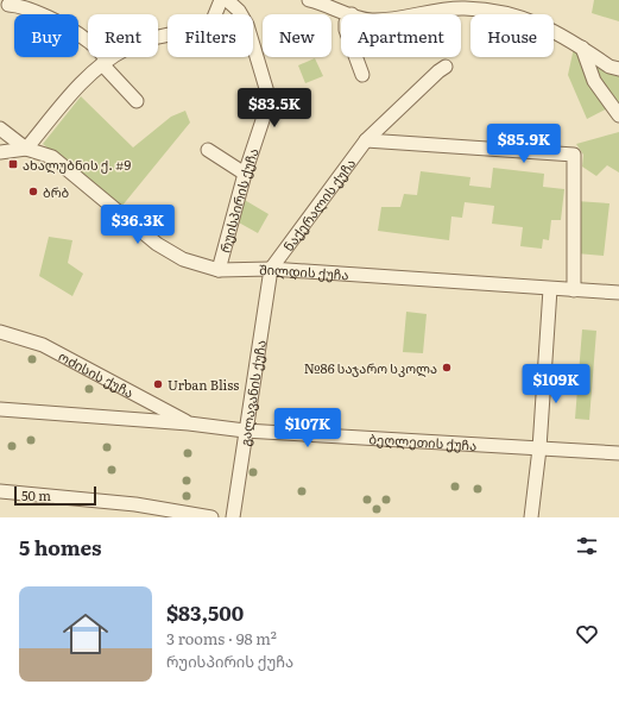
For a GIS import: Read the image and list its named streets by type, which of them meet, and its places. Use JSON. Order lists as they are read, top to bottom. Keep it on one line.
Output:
{"streets":{"street":["რუისპირის ქუჩა","ნაქერალის ქუჩა","შილდის ქუჩა","ოძისის ქუჩა","გალავანის ქუჩა","ბეღლეთის ქუჩა"]},"crossings":[["რუისპირის ქუჩა","შილდის ქუჩა"],["ნაქერალის ქუჩა","შილდის ქუჩა"],["ნაქერალის ქუჩა","გალავანის ქუჩა"],["შილდის ქუჩა","გალავანის ქუჩა"],["ოძისის ქუჩა","ბეღლეთის ქუჩა"],["გალავანის ქუჩა","ბეღლეთის ქუჩა"]],"places":{"transit":["ახალუბნის ქ. #9"],"other":["ბრბ","№86 საჯარო სკოლა","Urban Bliss"]},"scale_bar":"50 m","page":{"chip":["Buy","Rent","Filters","New","Apartment","House"],"price":["$83.5K","$85.9K","$36.3K","$109K","$107K"],"scale":"50 m","heading":"5 homes","list":[{"name":"$83,500","note":"3 rooms · 98 m² · რუისპირის ქუჩა"}]}}
